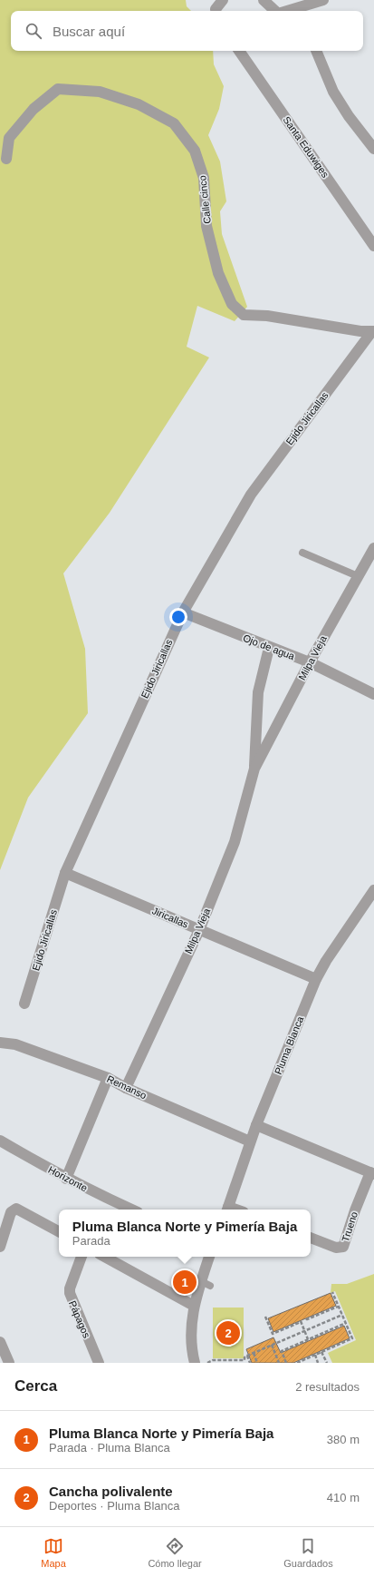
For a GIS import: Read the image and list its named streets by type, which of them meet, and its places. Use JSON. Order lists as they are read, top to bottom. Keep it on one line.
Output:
{"streets":{"street":["Santa Eduwiges","Calle cinco","Ejido Jiricallas","Ojo de agua","Milpa Vieja","Jiricallas","Pluma Blanca","Remanso","Horizonte","Trueno","Pápagos"]},"crossings":[["Calle cinco","Ejido Jiricallas"],["Ejido Jiricallas","Ojo de agua"],["Ejido Jiricallas","Jiricallas"],["Ojo de agua","Milpa Vieja"],["Milpa Vieja","Jiricallas"],["Milpa Vieja","Remanso"],["Jiricallas","Pluma Blanca"],["Pluma Blanca","Remanso"]],"page":{"search":"Buscar aquí","popup":["Pluma Blanca Norte y Pimería Baja","Parada"],"pins":["1","2"],"heading":["Cerca","2 resultados"],"list":[{"mark":"1","name":"Pluma Blanca Norte y Pimería Baja","note":"Parada · Pluma Blanca","value":"380 m"},{"mark":"2","name":"Cancha polivalente","note":"Deportes · Pluma Blanca","value":"410 m"}],"nav":["Mapa","Cómo llegar","Guardados"]}}
